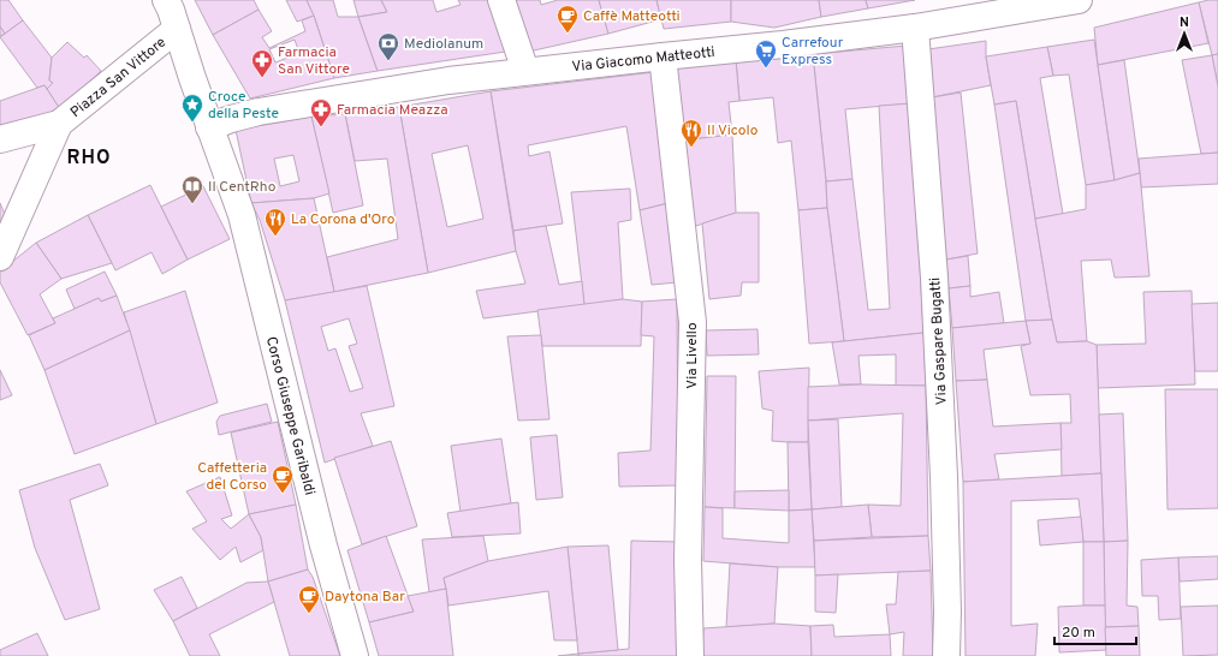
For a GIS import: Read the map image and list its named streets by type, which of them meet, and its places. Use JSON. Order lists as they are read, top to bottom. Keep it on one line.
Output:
{"streets":{"street":["Via Giacomo Matteotti","Piazza San Vittore","Via Gaspare Bugatti","Via Livello","Corso Giuseppe Garibaldi"]},"crossings":[["Via Giacomo Matteotti","Piazza San Vittore"],["Via Giacomo Matteotti","Via Gaspare Bugatti"],["Via Giacomo Matteotti","Via Livello"],["Piazza San Vittore","Corso Giuseppe Garibaldi"]],"districts":["RHO"],"places":{"cafe":["Caffè Matteotti","Caffetteria del Corso","Daytona Bar"],"bank":["Mediolanum"],"supermarket":["Carrefour Express"],"pharmacy":["Farmacia San Vittore","Farmacia Meazza"],"place":["Croce della Peste"],"restaurant":["Il Vicolo","La Corona d'Oro"],"library":["Il CentRho"]},"scale_bar":"20 m","north":"top"}
